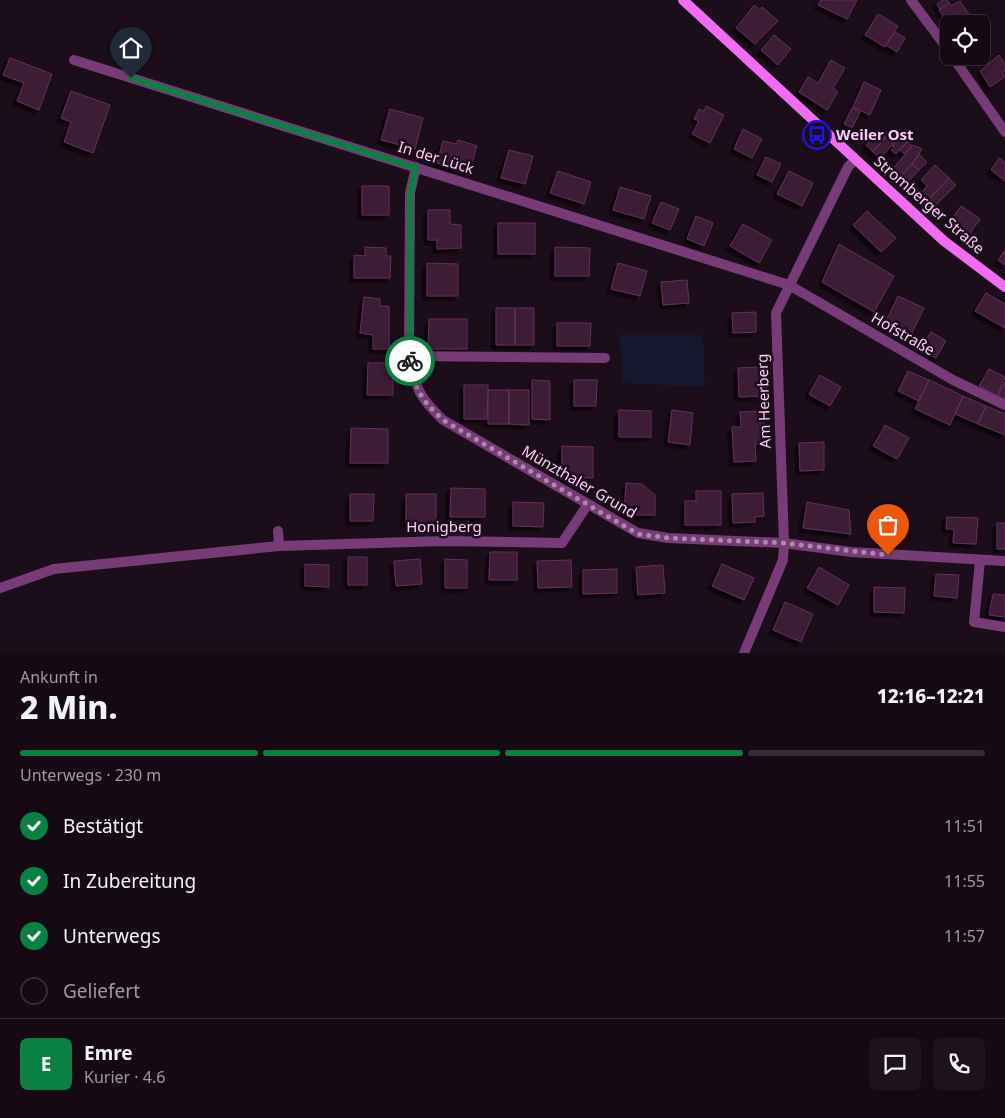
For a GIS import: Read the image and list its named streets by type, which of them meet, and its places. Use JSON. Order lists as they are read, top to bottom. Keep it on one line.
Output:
{"streets":{"main road":["Stromberger Straße"],"street":["In der Lück","Hofstraße","Am Heerberg","Münzthaler Grund","Honigberg"]},"crossings":[["In der Lück","Hofstraße"],["In der Lück","Am Heerberg"],["In der Lück","Münzthaler Grund"],["Stromberger Straße","Am Heerberg"],["Hofstraße","Am Heerberg"],["Am Heerberg","Münzthaler Grund"],["Münzthaler Grund","Honigberg"]],"places":{"bus stop":["Weiler Ost"]},"page":{"heading":["2 Min.","Ankunft in","12:16–12:21"],"panel":["Emre","Kurier · 4.6"],"bar":"Unterwegs · 230 m","list":[["Bestätigt","11:51"],["In Zubereitung","11:55"],["Unterwegs","11:57"],"Geliefert"],"round":"E"}}
